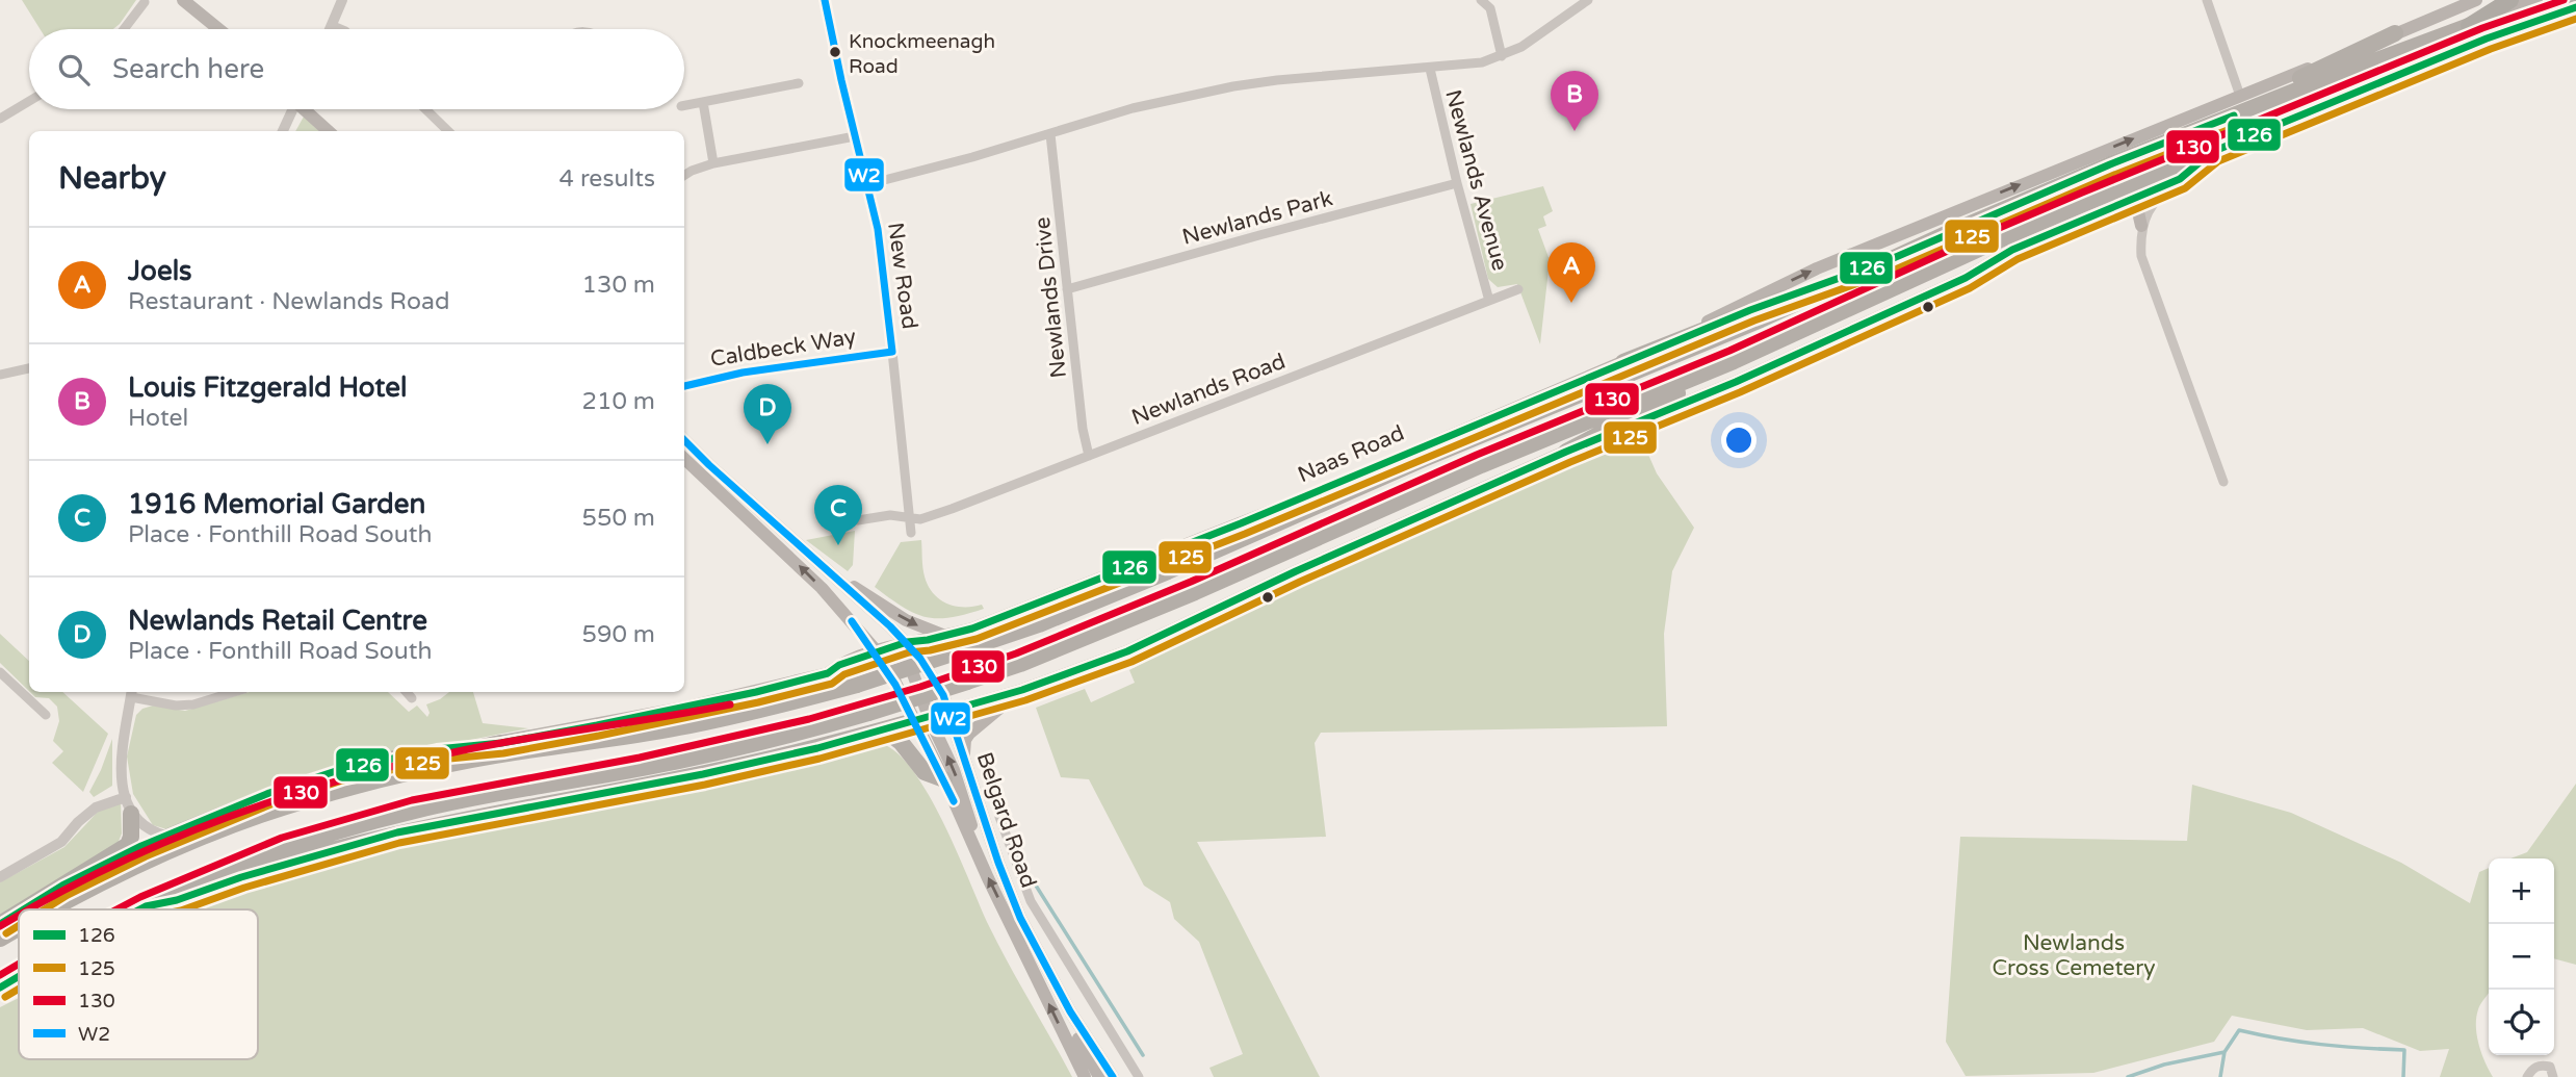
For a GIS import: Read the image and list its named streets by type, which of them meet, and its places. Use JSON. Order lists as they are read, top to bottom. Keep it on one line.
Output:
{"streets":{"highway":["Naas Road"],"main road":["Belgard Road"],"street":["Newlands Avenue","Newlands Park","New Road","Newlands Drive","Caldbeck Way","Newlands Road"]},"crossings":[["Newlands Avenue","Newlands Park"],["Newlands Avenue","Newlands Road"],["Newlands Park","Newlands Drive"],["New Road","Caldbeck Way"],["New Road","Newlands Road"],["Newlands Drive","Newlands Road"],["Naas Road","Belgard Road"]],"parks":["Newlands Cross Cemetery"],"places":["Knockmeenagh Road"],"lines":["transit line 130","transit line W2","transit line 126","transit line 125"],"legend":["126","125","130","W2"],"page":{"search":"Search here","pins":["B","A","D","C"],"heading":["Nearby","4 results"],"list":[{"mark":"A","name":"Joels","note":"Restaurant · Newlands Road","value":"130 m"},{"mark":"B","name":"Louis Fitzgerald Hotel","note":"Hotel","value":"210 m"},{"mark":"C","name":"1916 Memorial Garden","note":"Place · Fonthill Road South","value":"550 m"},{"mark":"D","name":"Newlands Retail Centre","note":"Place · Fonthill Road South","value":"590 m"}],"map_buttons":["+","−"]}}
